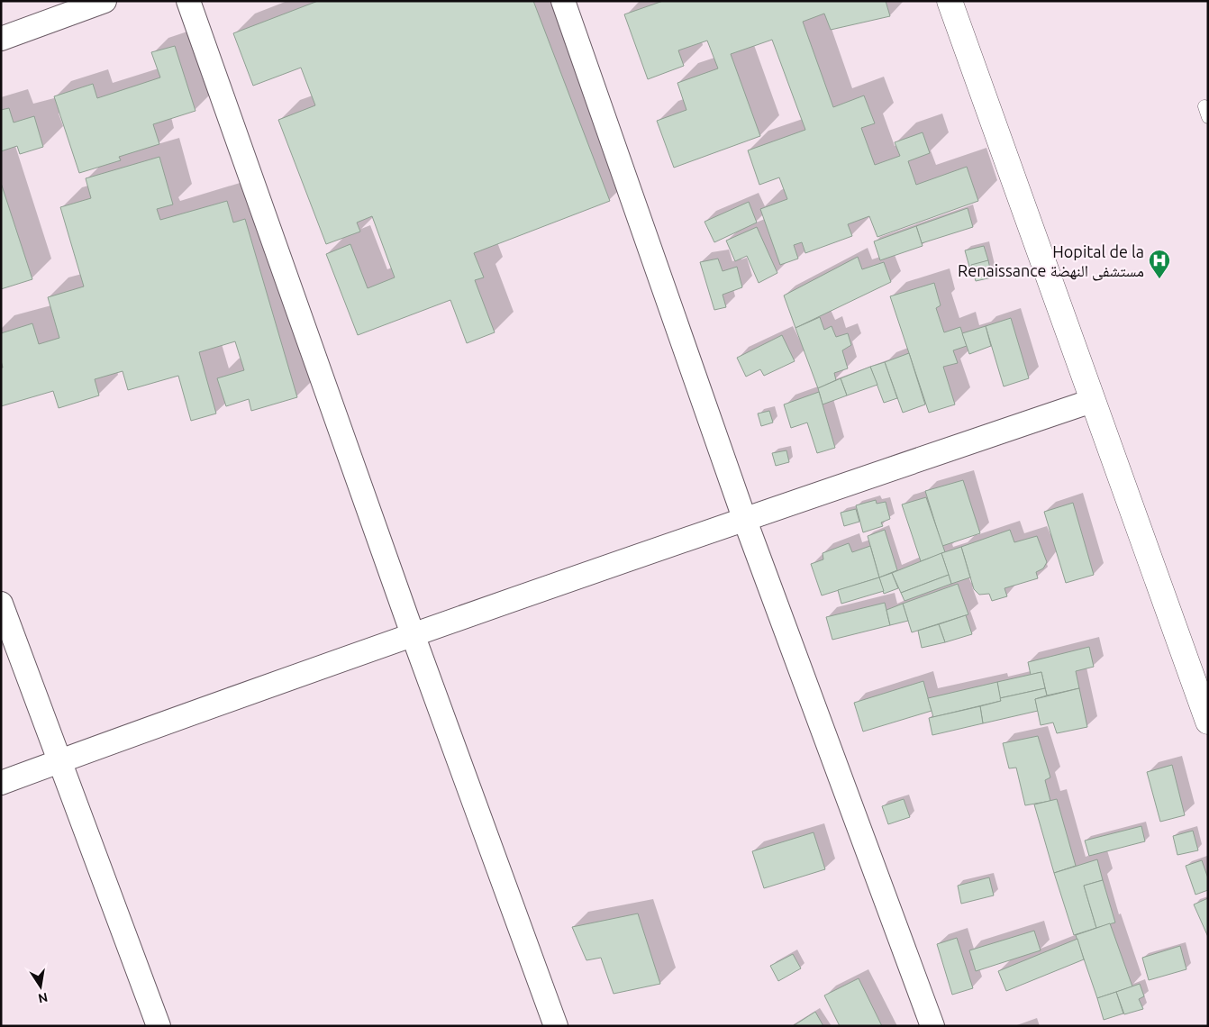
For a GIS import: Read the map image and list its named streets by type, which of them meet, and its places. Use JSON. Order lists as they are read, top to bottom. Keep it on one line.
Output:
{"places":{"hospital":["Hopital de la Renaissance مستشفى النهضة"]},"north":"bottom"}
